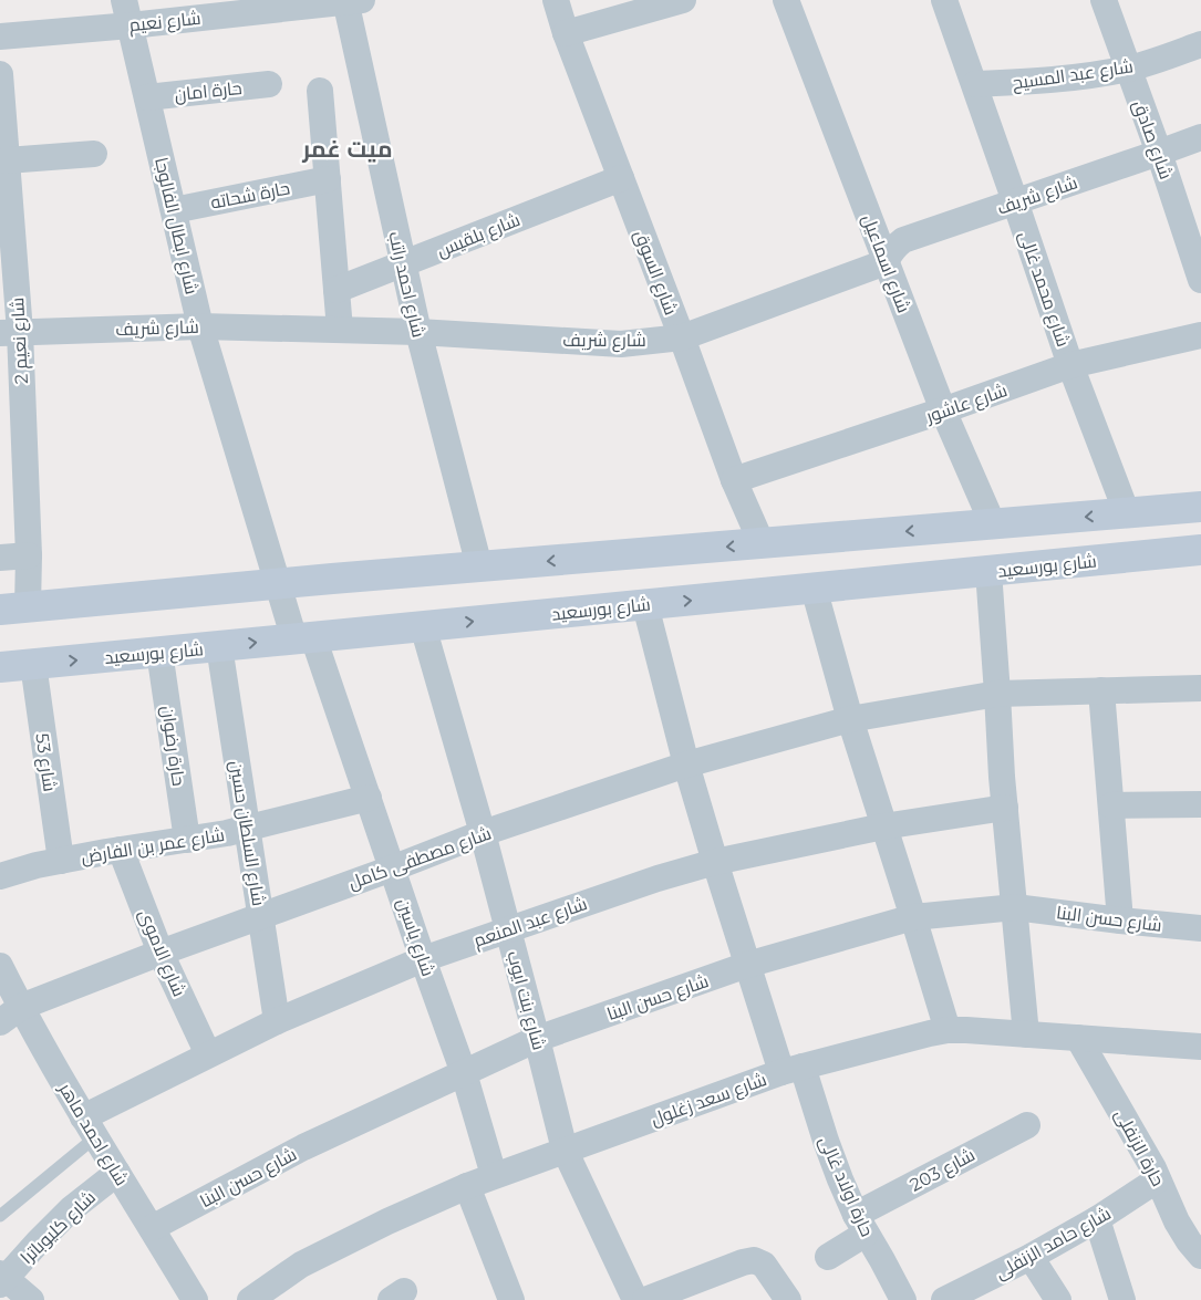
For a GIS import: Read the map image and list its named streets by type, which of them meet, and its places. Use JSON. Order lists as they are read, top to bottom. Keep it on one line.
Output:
{"streets":{"street":["شارع نعيم","شارع عبد المسيح","حارة امان","شارع صادق","حارة شحاته","شارع شريف","شارع ابطال الفالوجا","شارع بلقيس","شارع اسماعيل","شارع السوق","شارع احمد راتب","شارع محمد غالى","شارع نعيم 2","شارع عاشور","شارع بورسعيد","حارة رضوان","شارع 53","شارع السلطان حسين","شارع عمر بن الفارض","شارع مصطفى كامل","شارع حسن البنا","شارع عبد المنعم","شارع ياسين","شارع الاموى","شارع بنت ايوب","شارع سعد زغلول","شارع احمد ماهر","حارة الزنفلى","شارع 203","حارة اولاد غالى","شارع كليوباترا","شارع حامد الزنفلى"]},"crossings":[["شارع نعيم","شارع ابطال الفالوجا"],["شارع نعيم","شارع احمد راتب"],["شارع عبد المسيح","شارع صادق"],["شارع عبد المسيح","شارع محمد غالى"],["حارة امان","شارع ابطال الفالوجا"],["شارع صادق","شارع شريف"],["حارة شحاته","شارع ابطال الفالوجا"],["شارع شريف","شارع ابطال الفالوجا"],["شارع شريف","شارع اسماعيل"],["شارع شريف","شارع السوق"],["شارع شريف","شارع احمد راتب"],["شارع شريف","شارع محمد غالى"],["شارع شريف","شارع نعيم 2"],["شارع ابطال الفالوجا","شارع بورسعيد"],["شارع ابطال الفالوجا","شارع ياسين"],["شارع بلقيس","شارع السوق"],["شارع بلقيس","شارع احمد راتب"],["شارع اسماعيل","شارع عاشور"],["شارع السوق","شارع عاشور"],["شارع محمد غالى","شارع عاشور"],["شارع بورسعيد","حارة رضوان"],["شارع بورسعيد","شارع 53"],["شارع بورسعيد","شارع السلطان حسين"],["شارع بورسعيد","شارع ياسين"],["شارع بورسعيد","شارع بنت ايوب"],["شارع بورسعيد","حارة اولاد غالى"],["حارة رضوان","شارع عمر بن الفارض"],["شارع 53","شارع عمر بن الفارض"],["شارع السلطان حسين","شارع عمر بن الفارض"],["شارع السلطان حسين","شارع مصطفى كامل"],["شارع السلطان حسين","شارع عبد المنعم"],["شارع عمر بن الفارض","شارع ياسين"],["شارع عمر بن الفارض","شارع الاموى"],["شارع مصطفى كامل","شارع ياسين"],["شارع مصطفى كامل","شارع الاموى"],["شارع مصطفى كامل","شارع بنت ايوب"],["شارع مصطفى كامل","شارع احمد ماهر"],["شارع مصطفى كامل","حارة اولاد غالى"],["شارع حسن البنا","شارع ياسين"],["شارع حسن البنا","شارع بنت ايوب"],["شارع حسن البنا","شارع احمد ماهر"],["شارع حسن البنا","حارة اولاد غالى"],["شارع عبد المنعم","شارع ياسين"],["شارع عبد المنعم","شارع الاموى"],["شارع عبد المنعم","شارع بنت ايوب"],["شارع عبد المنعم","شارع احمد ماهر"],["شارع عبد المنعم","حارة اولاد غالى"],["شارع ياسين","شارع سعد زغلول"],["شارع بنت ايوب","شارع سعد زغلول"],["شارع سعد زغلول","حارة الزنفلى"],["شارع سعد زغلول","حارة اولاد غالى"],["شارع احمد ماهر","شارع كليوباترا"],["حارة الزنفلى","شارع حامد الزنفلى"],["شارع 203","حارة اولاد غالى"]],"districts":["ميت غمر"]}
